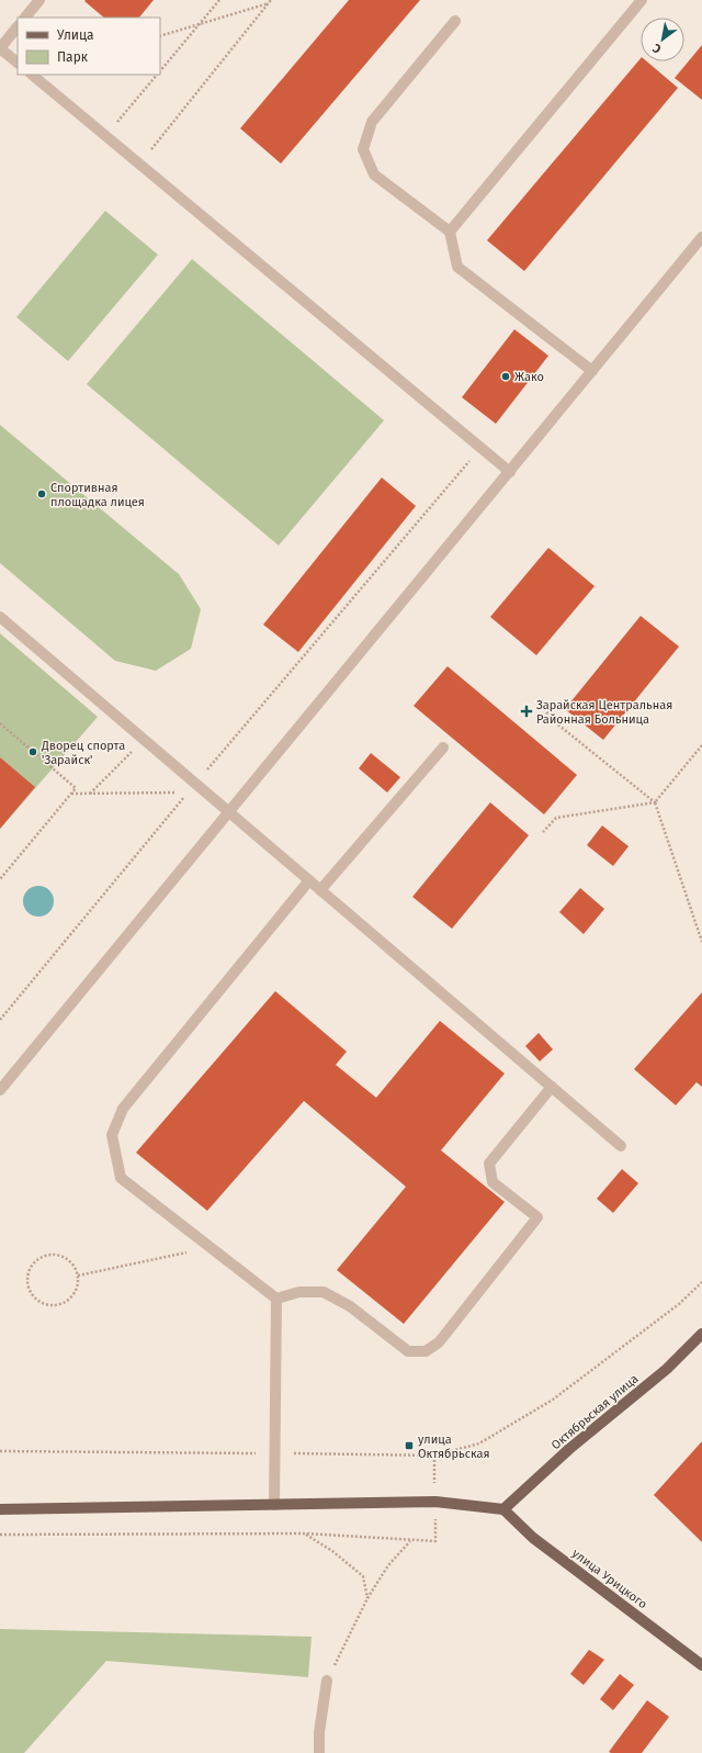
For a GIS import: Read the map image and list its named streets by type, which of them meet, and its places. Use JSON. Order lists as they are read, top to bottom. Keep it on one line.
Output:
{"streets":{"main road":["Октябрьская улица","улица Урицкого"]},"crossings":[["Октябрьская улица","улица Урицкого"]],"places":{"other":["Жако","Спортивная площадка лицея","Дворец спорта 'Зарайск'"],"health":["Зарайская Центральная Районная Больница"],"transit":["улица Октябрьская"]},"legend":["Улица","Парк"],"north":"bottom left"}
